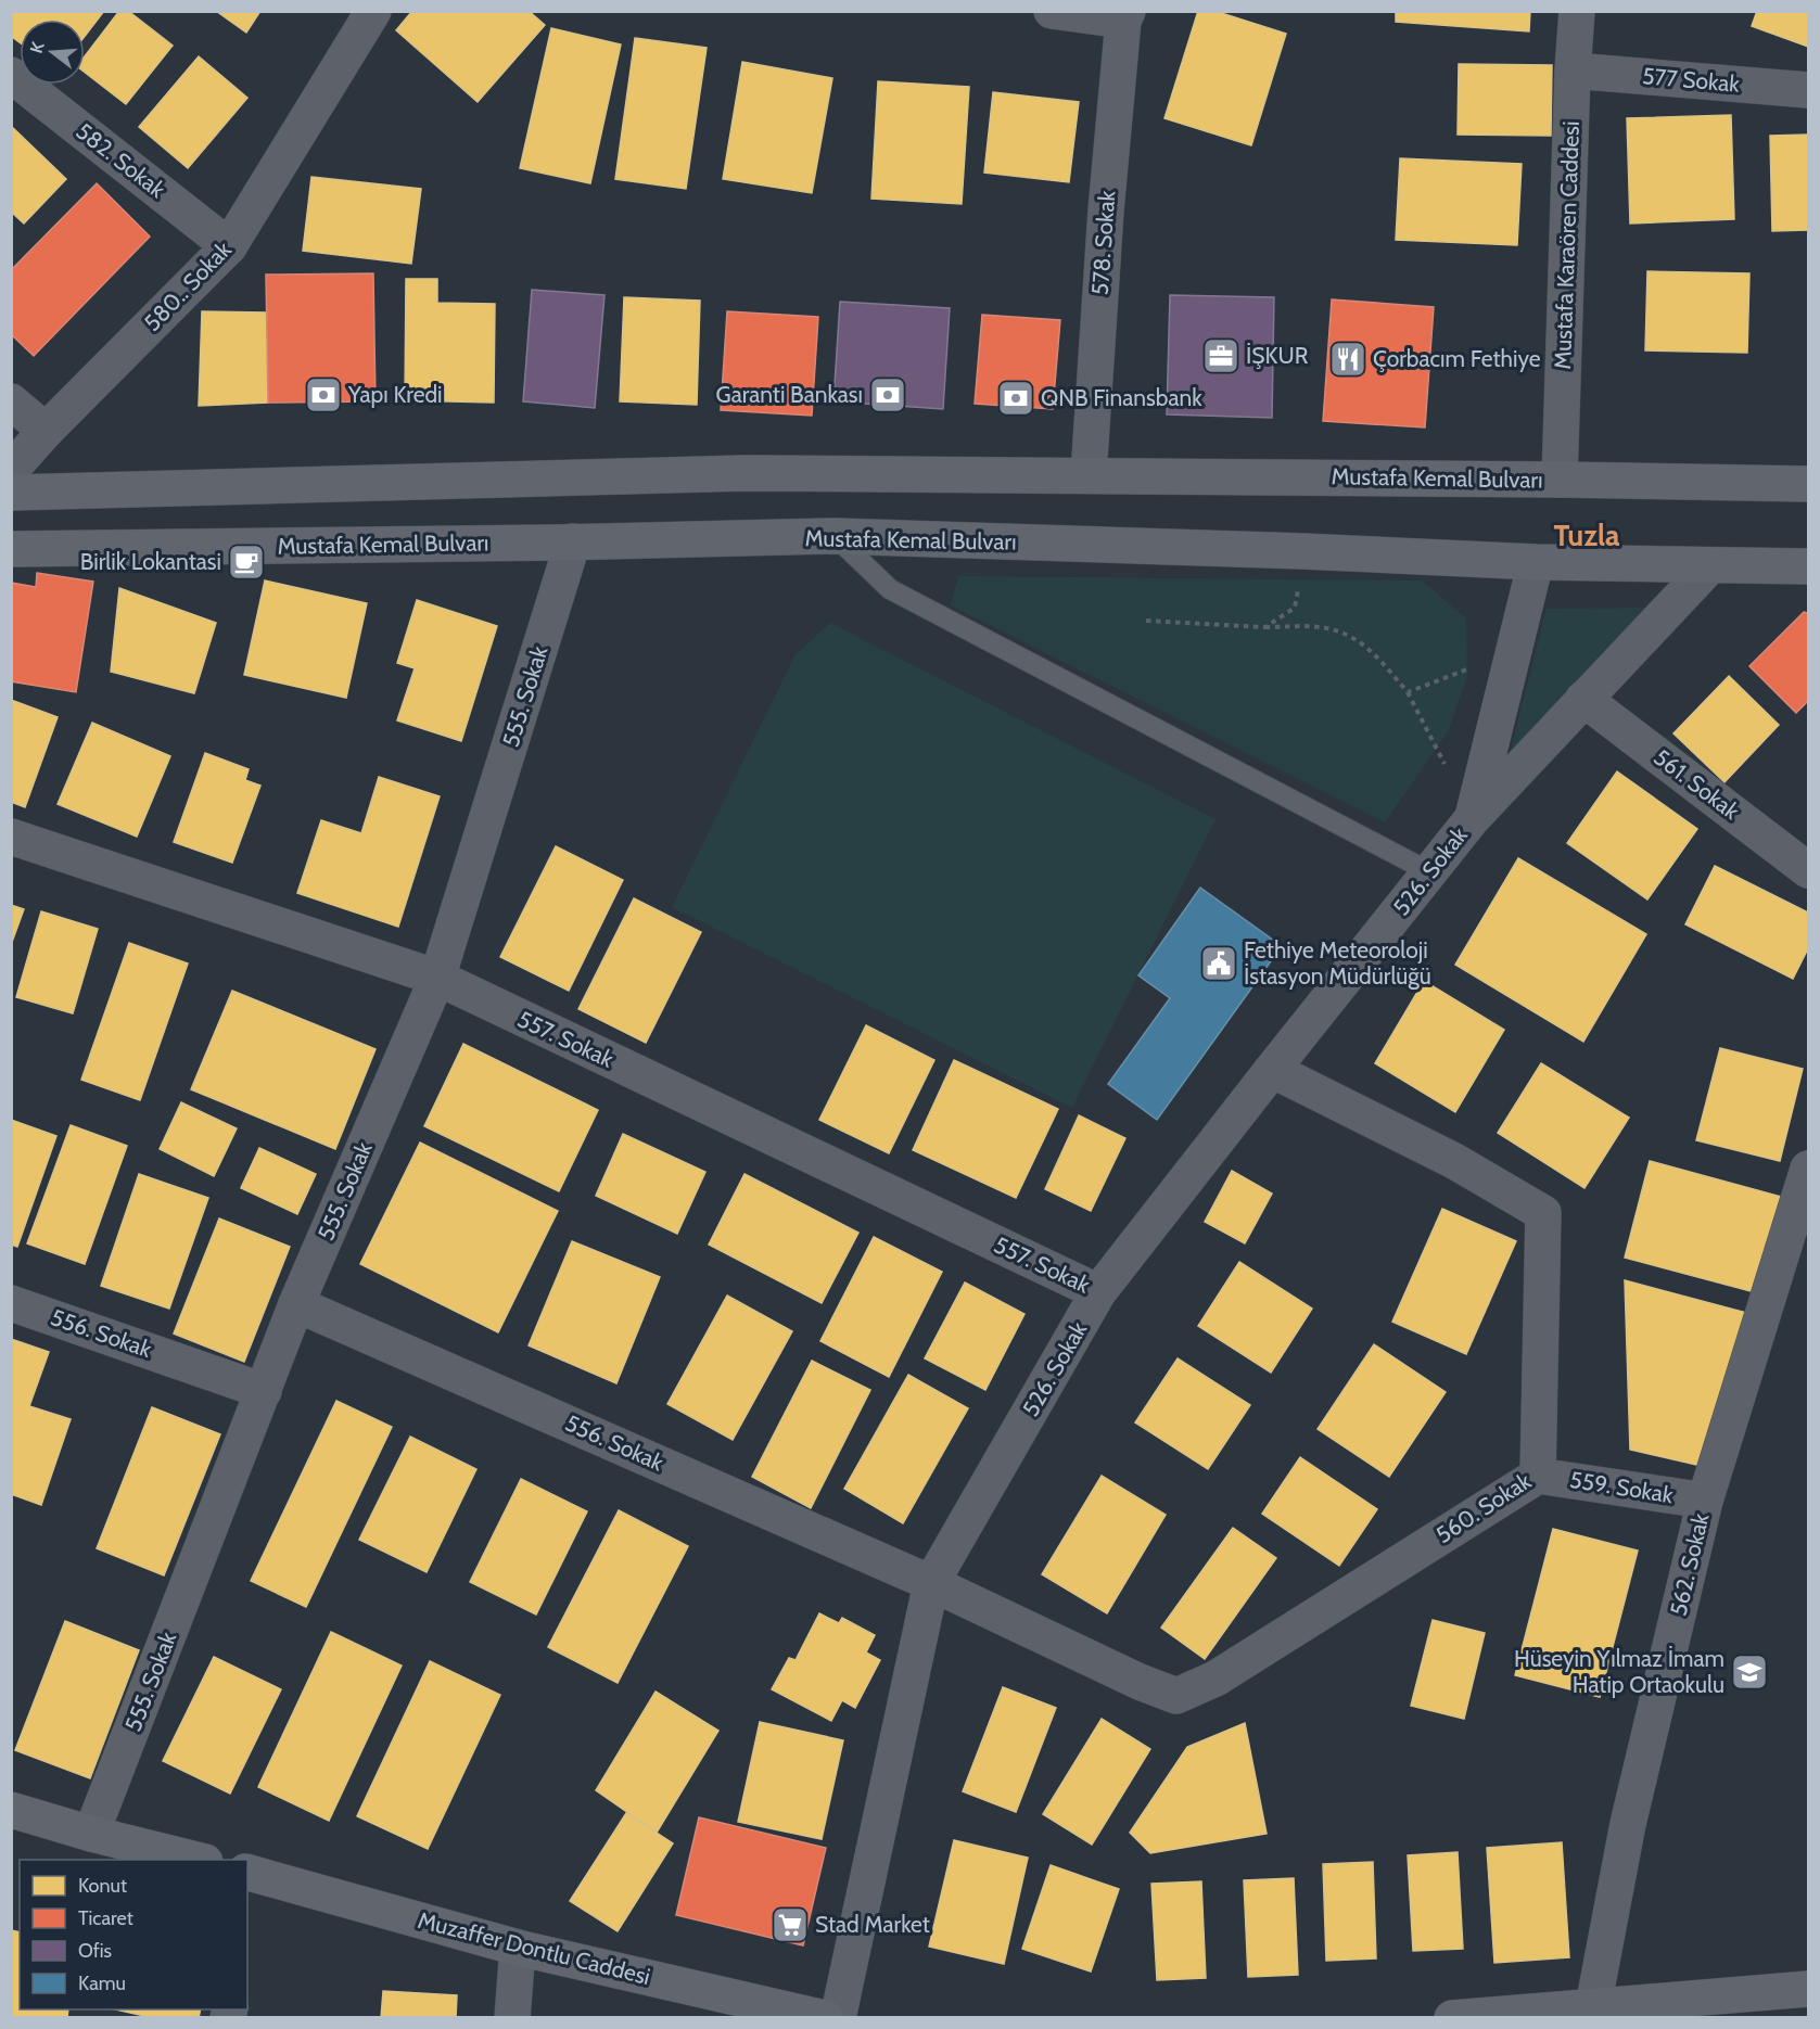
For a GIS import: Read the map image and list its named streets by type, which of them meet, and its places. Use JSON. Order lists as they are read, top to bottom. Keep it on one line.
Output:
{"streets":{"main road":["Mustafa Kemal Bulvarı","Muzaffer Dontlu Caddesi"],"street":["577 Sokak","582. Sokak","578. Sokak","Mustafa Karaören Caddesi","580.. Sokak","555. Sokak","561. Sokak","526. Sokak","557. Sokak","556. Sokak","559. Sokak","560. Sokak","562. Sokak"]},"crossings":[["577 Sokak","Mustafa Karaören Caddesi"],["582. Sokak","580.. Sokak"],["578. Sokak","Mustafa Kemal Bulvarı"],["Mustafa Karaören Caddesi","Mustafa Kemal Bulvarı"],["Mustafa Kemal Bulvarı","555. Sokak"],["Mustafa Kemal Bulvarı","526. Sokak"],["555. Sokak","557. Sokak"],["555. Sokak","556. Sokak"],["561. Sokak","526. Sokak"],["526. Sokak","557. Sokak"],["526. Sokak","556. Sokak"],["526. Sokak","560. Sokak"],["556. Sokak","560. Sokak"],["559. Sokak","560. Sokak"],["559. Sokak","562. Sokak"]],"districts":["Tuzla"],"places":{"office":["İŞKUR"],"restaurant":["Çorbacım Fethiye"],"bank":["Yapı Kredi","Garanti Bankası","QNB Finansbank"],"cafe":["Birlik Lokantasi"],"public building":["Fethiye Meteoroloji İstasyon Müdürlüğü"],"school or university":["Hüseyin Yılmaz İmam Hatip Ortaokulu"],"supermarket":["Stad Market"]},"legend":["Konut","Ticaret","Ofis","Kamu"],"north":"left"}
